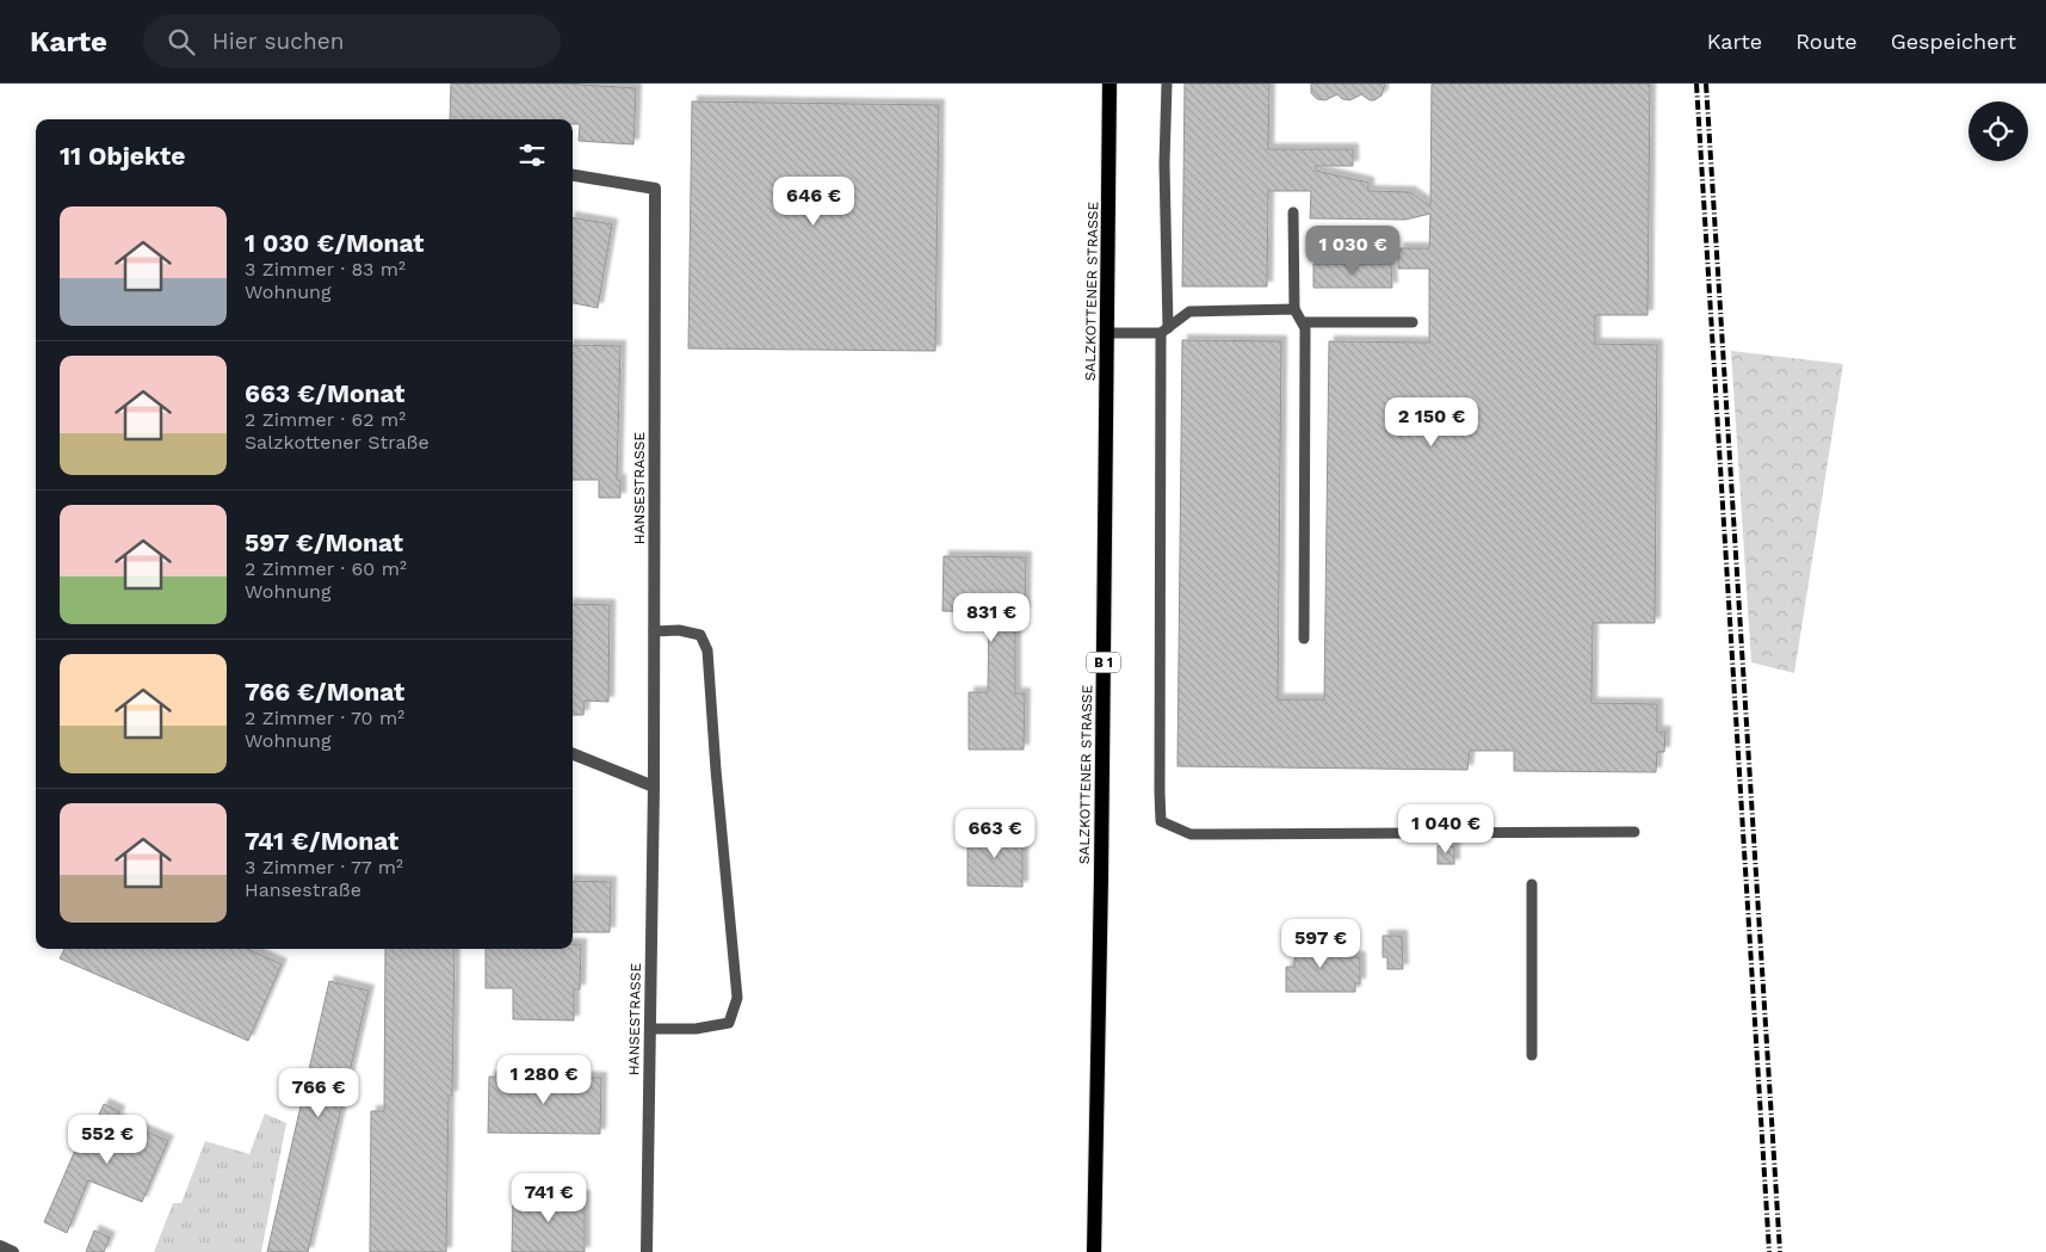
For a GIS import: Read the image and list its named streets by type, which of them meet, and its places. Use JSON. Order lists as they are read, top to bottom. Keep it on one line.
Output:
{"streets":{"main road":["SALZKOTTENER STRASSE","B 1"],"street":["HANSESTRASSE"]},"page":{"header":"Karte","search":"Hier suchen","nav":["Karte","Route","Gespeichert"],"heading":"11 Objekte","price":["646 €","1 030 €","2 150 €","831 €","1 040 €","663 €","597 €","1 280 €","766 €","552 €","741 €"],"list":[{"name":"1 030 €/Monat","note":"3 Zimmer · 83 m² · Wohnung"},{"name":"663 €/Monat","note":"2 Zimmer · 62 m² · Salzkottener Straße"},{"name":"597 €/Monat","note":"2 Zimmer · 60 m² · Wohnung"},{"name":"766 €/Monat","note":"2 Zimmer · 70 m² · Wohnung"},{"name":"741 €/Monat","note":"3 Zimmer · 77 m² · Hansestraße"}]}}
